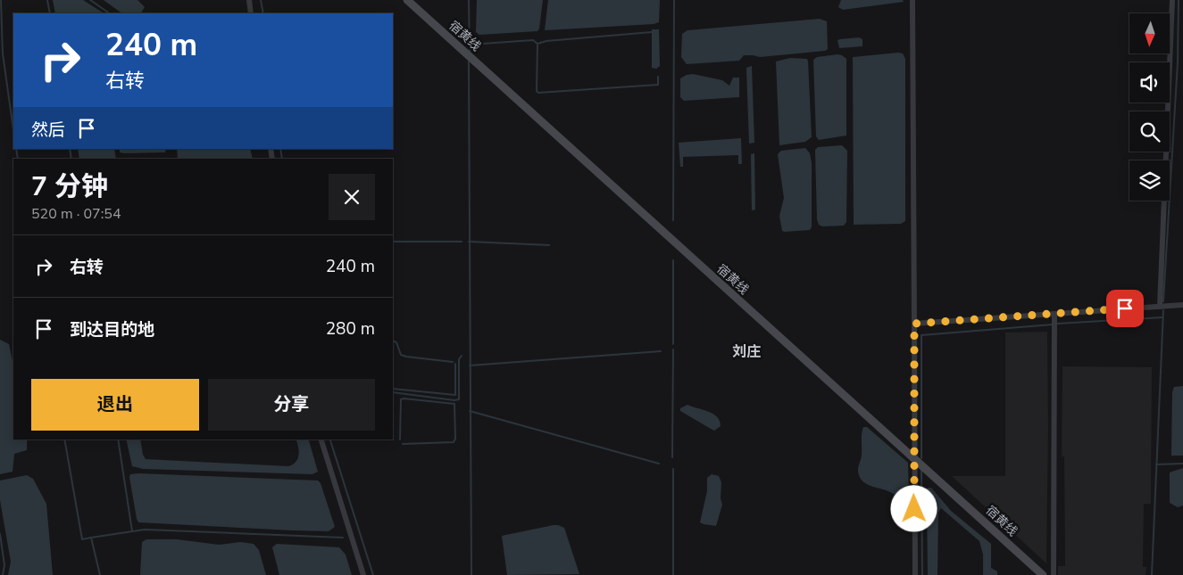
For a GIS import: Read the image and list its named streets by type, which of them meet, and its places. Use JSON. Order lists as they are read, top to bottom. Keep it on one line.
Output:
{"streets":{"main road":["宿黄线"]},"districts":["刘庄"],"north":"bottom","page":{"turn":["240 m","右转"],"then":"然后","heading":["7 分钟","520 m · 07:54"],"list":[{"name":"右转","value":"240 m"},{"name":"到达目的地","value":"280 m"}],"buttons":["退出","分享"]}}
